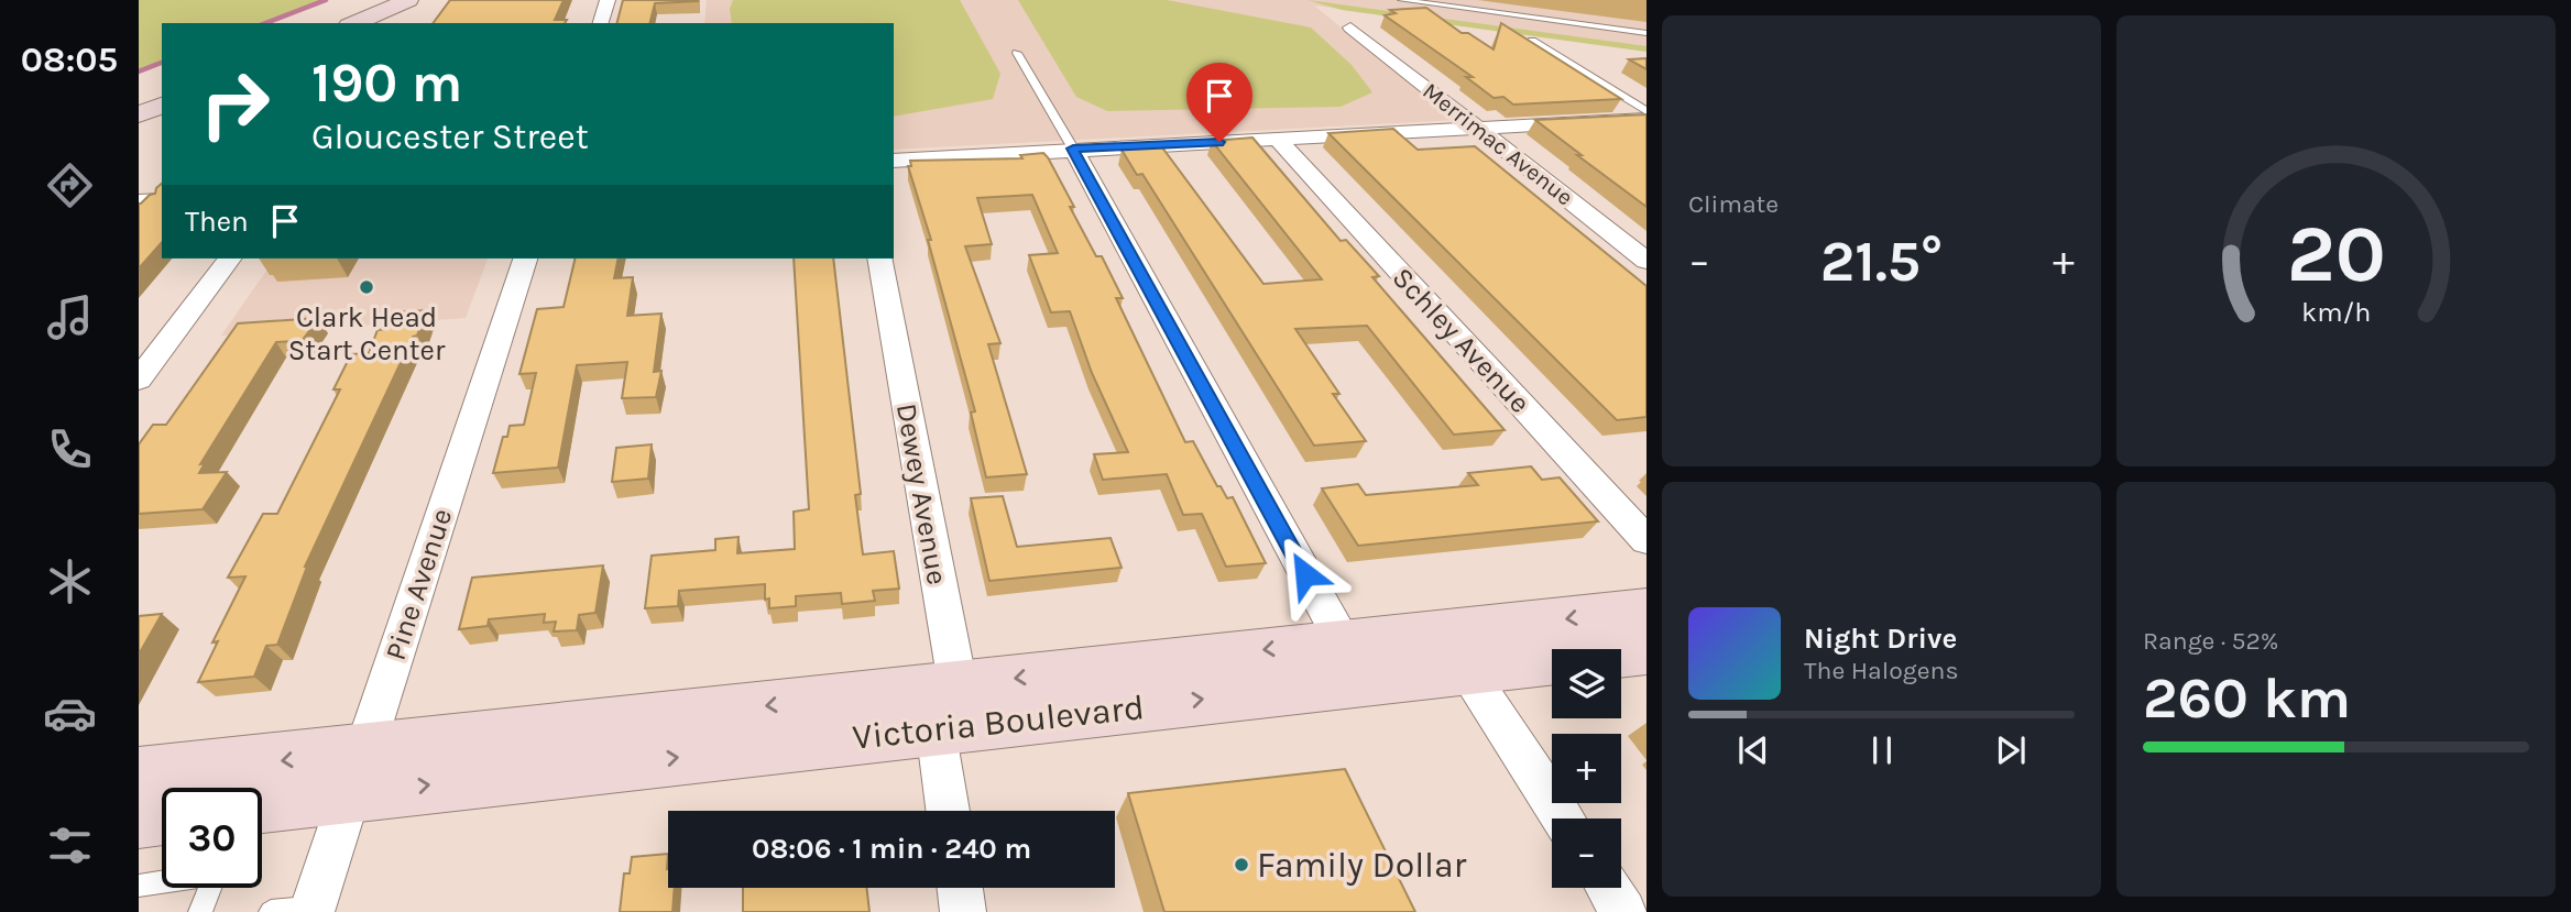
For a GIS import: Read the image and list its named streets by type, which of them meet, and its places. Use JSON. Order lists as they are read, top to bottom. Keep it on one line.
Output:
{"streets":{"main road":["Victoria Boulevard"],"street":["Merrimac Avenue","Schley Avenue","Dewey Avenue","Pine Avenue"]},"crossings":[["Dewey Avenue","Victoria Boulevard"],["Pine Avenue","Victoria Boulevard"]],"places":["Clark Head Start Center","Family Dollar"],"page":{"tabs":"08:05","tile":["Climate",["Range · 52%","260 km"]],"turn":["190 m","Gloucester Street"],"then":"Then","heat":["−","21.5°","+"],"song":["Night Drive","The Halogens"],"map_buttons":["+","−"],"limit":"30","trip":"08:06 · 1 min · 240 m","gauge":["20","km/h"]}}
